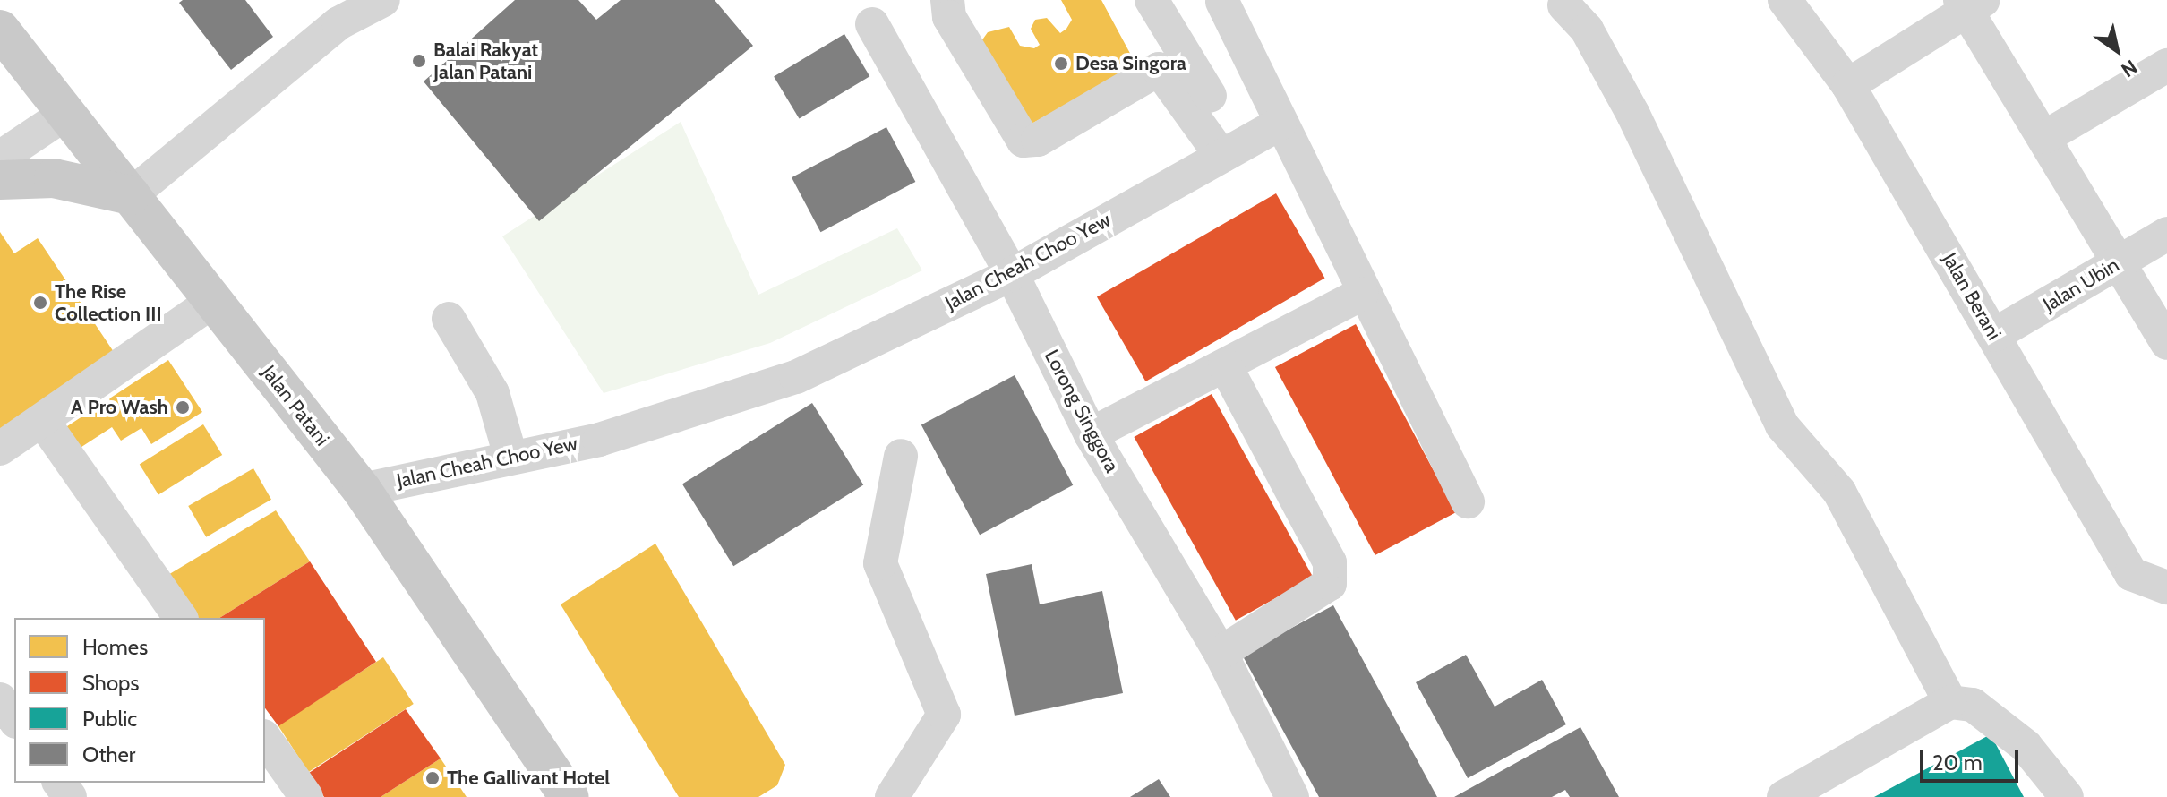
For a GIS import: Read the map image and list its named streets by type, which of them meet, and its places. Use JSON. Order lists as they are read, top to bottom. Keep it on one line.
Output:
{"streets":{"main road":["Jalan Patani"],"street":["Jalan Cheah Choo Yew","Jalan Ubin","Jalan Berani","Lorong Singgora"]},"crossings":[["Jalan Cheah Choo Yew","Jalan Patani"],["Jalan Cheah Choo Yew","Lorong Singgora"],["Jalan Ubin","Jalan Berani"]],"places":["Balai Rakyat Jalan Patani","Desa Singora","The Rise Collection III","A Pro Wash","The Gallivant Hotel"],"legend":["Homes","Shops","Public","Other"],"scale_bar":"20 m","north":"bottom right"}
